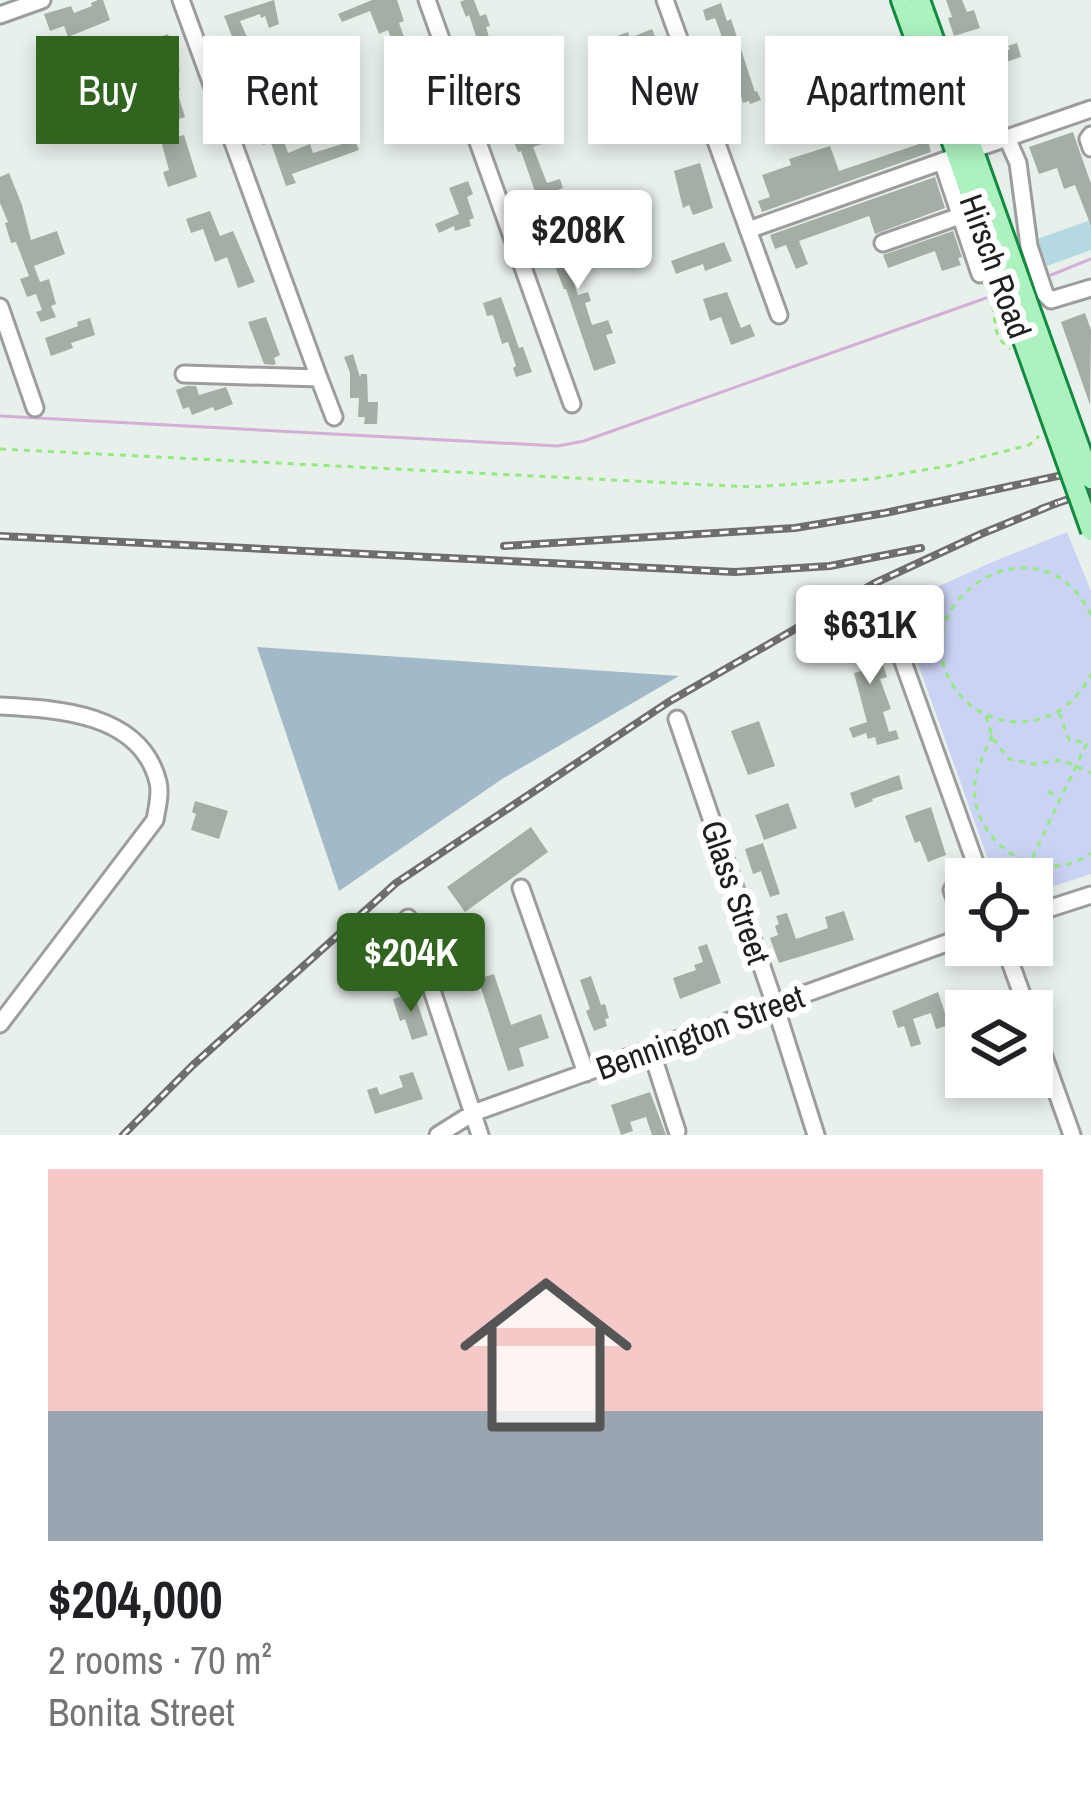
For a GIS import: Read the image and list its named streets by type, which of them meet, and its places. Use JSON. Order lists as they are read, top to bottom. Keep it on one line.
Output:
{"streets":{"main road":["Hirsch Road"],"street":["Glass Street","Bennington Street"]},"crossings":[["Glass Street","Bennington Street"]],"page":{"chip":["Buy","Rent","Filters","New","Apartment"],"price":["$208K","$631K","$204K"],"list":[{"name":"$204,000","note":"2 rooms · 70 m² · Bonita Street"}]}}
